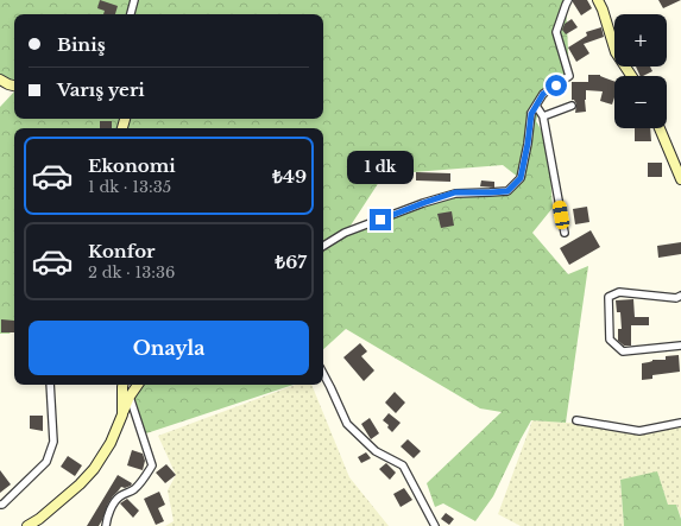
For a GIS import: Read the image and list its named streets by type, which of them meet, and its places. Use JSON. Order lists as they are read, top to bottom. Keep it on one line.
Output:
{"page":{"map_buttons":["+","−"],"banner":["Biniş","Varış yeri"],"list":[{"name":"Ekonomi","note":"1 dk · 13:35","value":"₺49"},{"name":"Konfor","note":"2 dk · 13:36","value":"₺67"}],"bubble":"1 dk","buttons":"Onayla"}}
